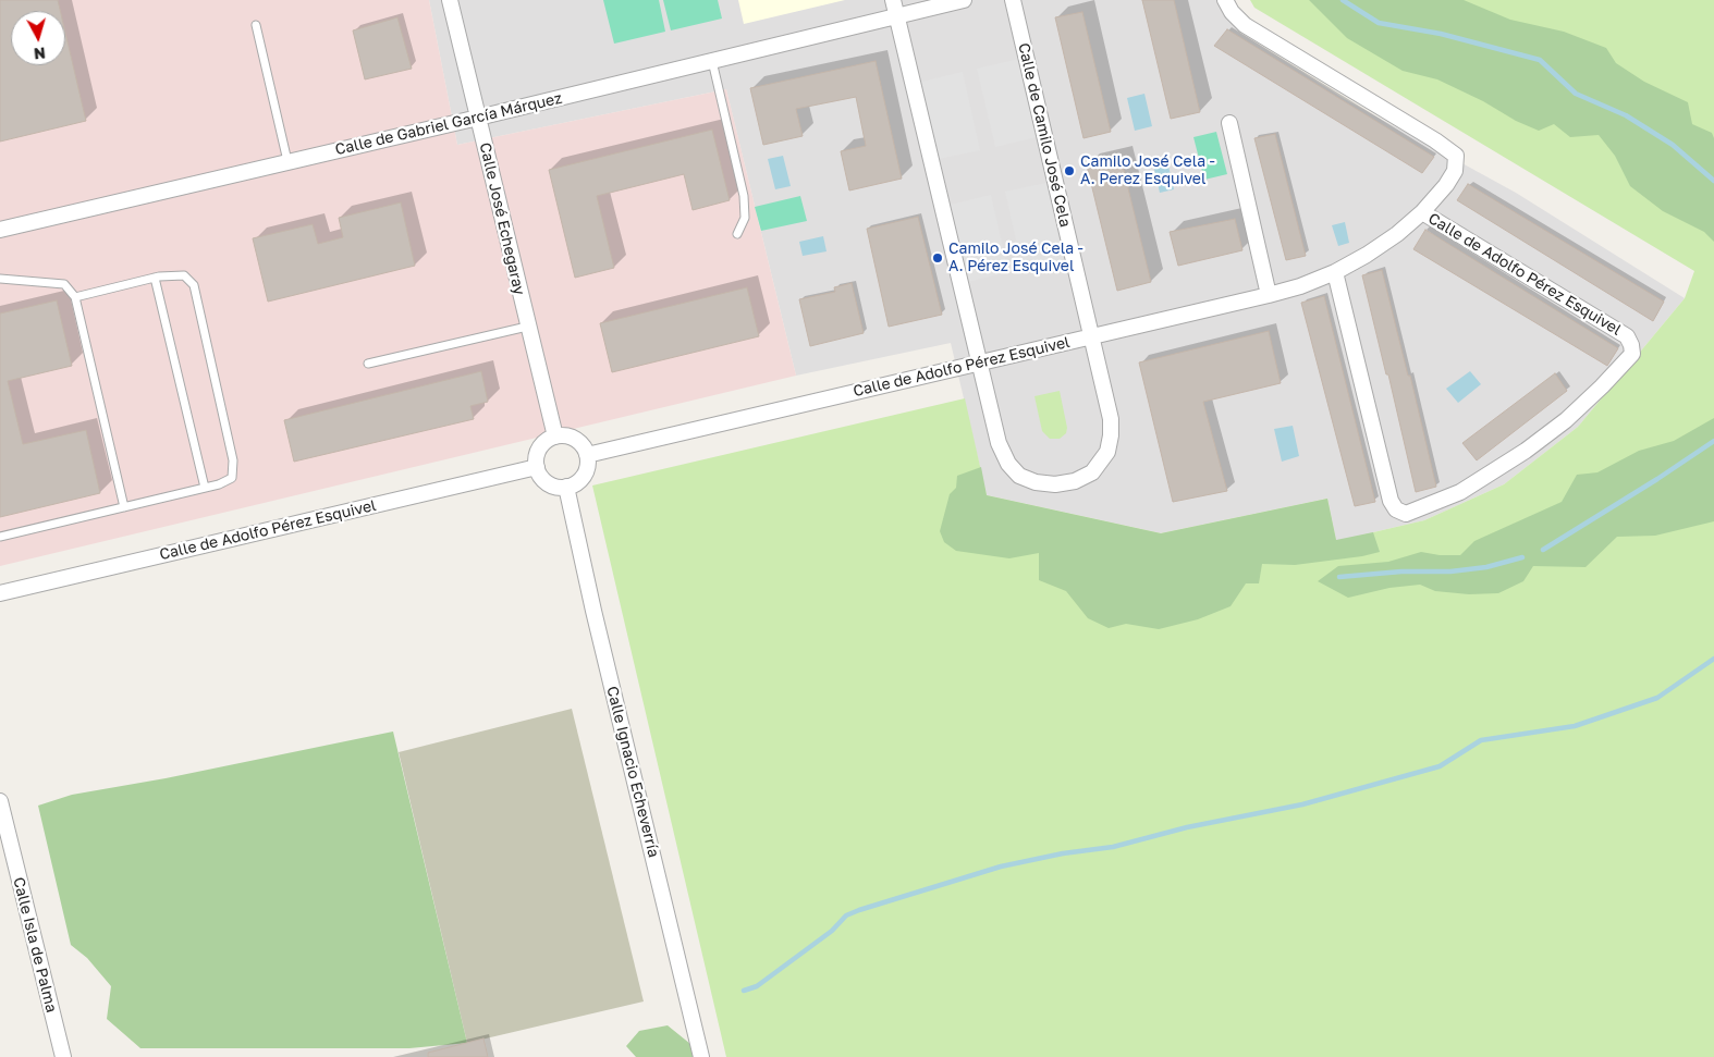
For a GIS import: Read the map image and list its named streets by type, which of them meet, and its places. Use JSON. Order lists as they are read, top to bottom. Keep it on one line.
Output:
{"streets":{"street":["Calle de Gabriel García Márquez","Calle de Camilo José Cela","Calle José Echegaray","Calle de Adolfo Pérez Esquivel","Calle Ignacio Echeverría","Calle Isla de Palma"]},"crossings":[["Calle de Gabriel García Márquez","Calle de Camilo José Cela"],["Calle de Gabriel García Márquez","Calle José Echegaray"],["Calle de Camilo José Cela","Calle de Adolfo Pérez Esquivel"],["Calle José Echegaray","Calle de Adolfo Pérez Esquivel"],["Calle José Echegaray","Calle Ignacio Echeverría"],["Calle de Adolfo Pérez Esquivel","Calle Ignacio Echeverría"]],"places":["Camilo José Cela - A. Perez Esquivel","Camilo José Cela - A. Pérez Esquivel"],"north":"bottom"}
